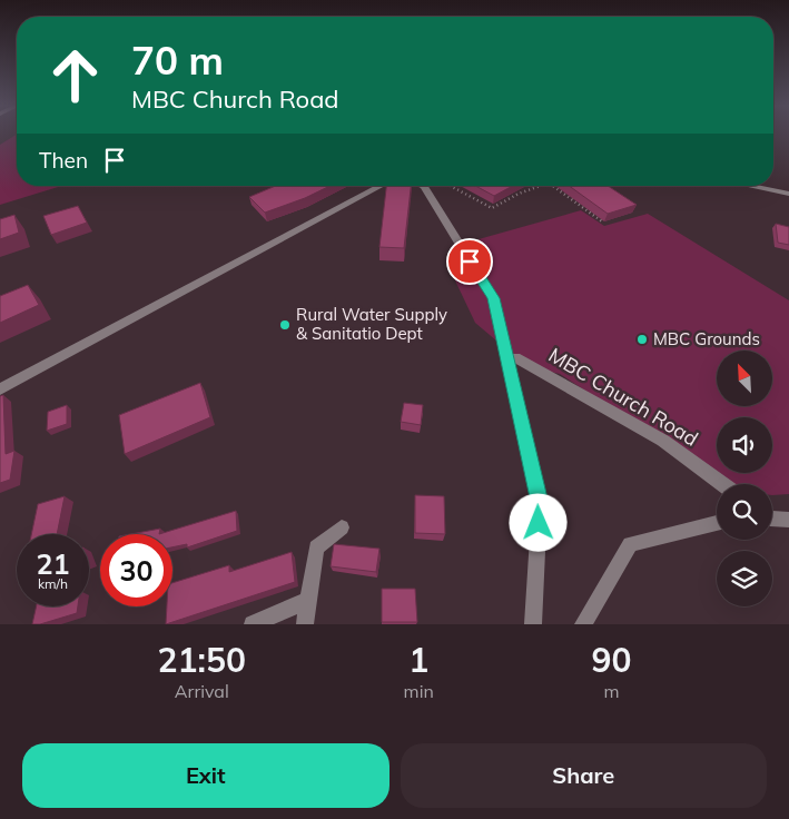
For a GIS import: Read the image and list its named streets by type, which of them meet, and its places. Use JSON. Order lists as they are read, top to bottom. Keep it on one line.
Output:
{"streets":{"street":["MBC Church Road"]},"places":["Rural Water Supply & Sanitatio Dept","MBC Grounds"],"north":"top left","page":{"turn":["70 m","MBC Church Road"],"then":"Then","speed":"21 km/h","limit":"30","eta":["21:50","Arrival","1","min","90","m"],"buttons":["Exit","Share"]}}
